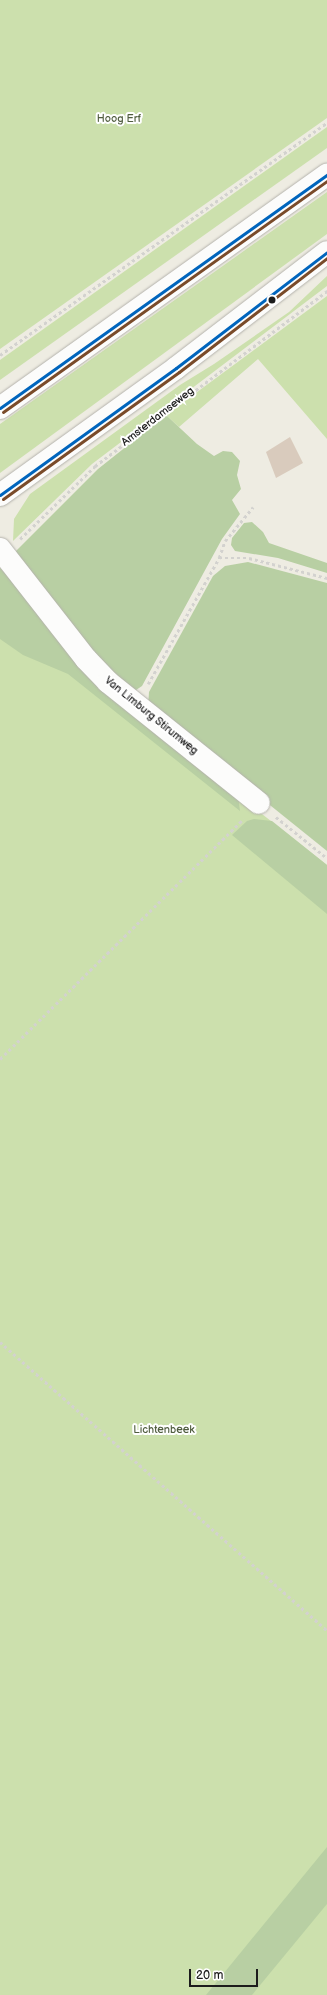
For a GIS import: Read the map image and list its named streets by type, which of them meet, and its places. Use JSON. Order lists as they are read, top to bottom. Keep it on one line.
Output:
{"streets":{"main road":["Van Limburg Stirumweg"],"path":["Amsterdamseweg"]},"crossings":[["Amsterdamseweg","Van Limburg Stirumweg"]],"parks":["Hoog Erf","Lichtenbeek"],"scale_bar":"20 m"}
